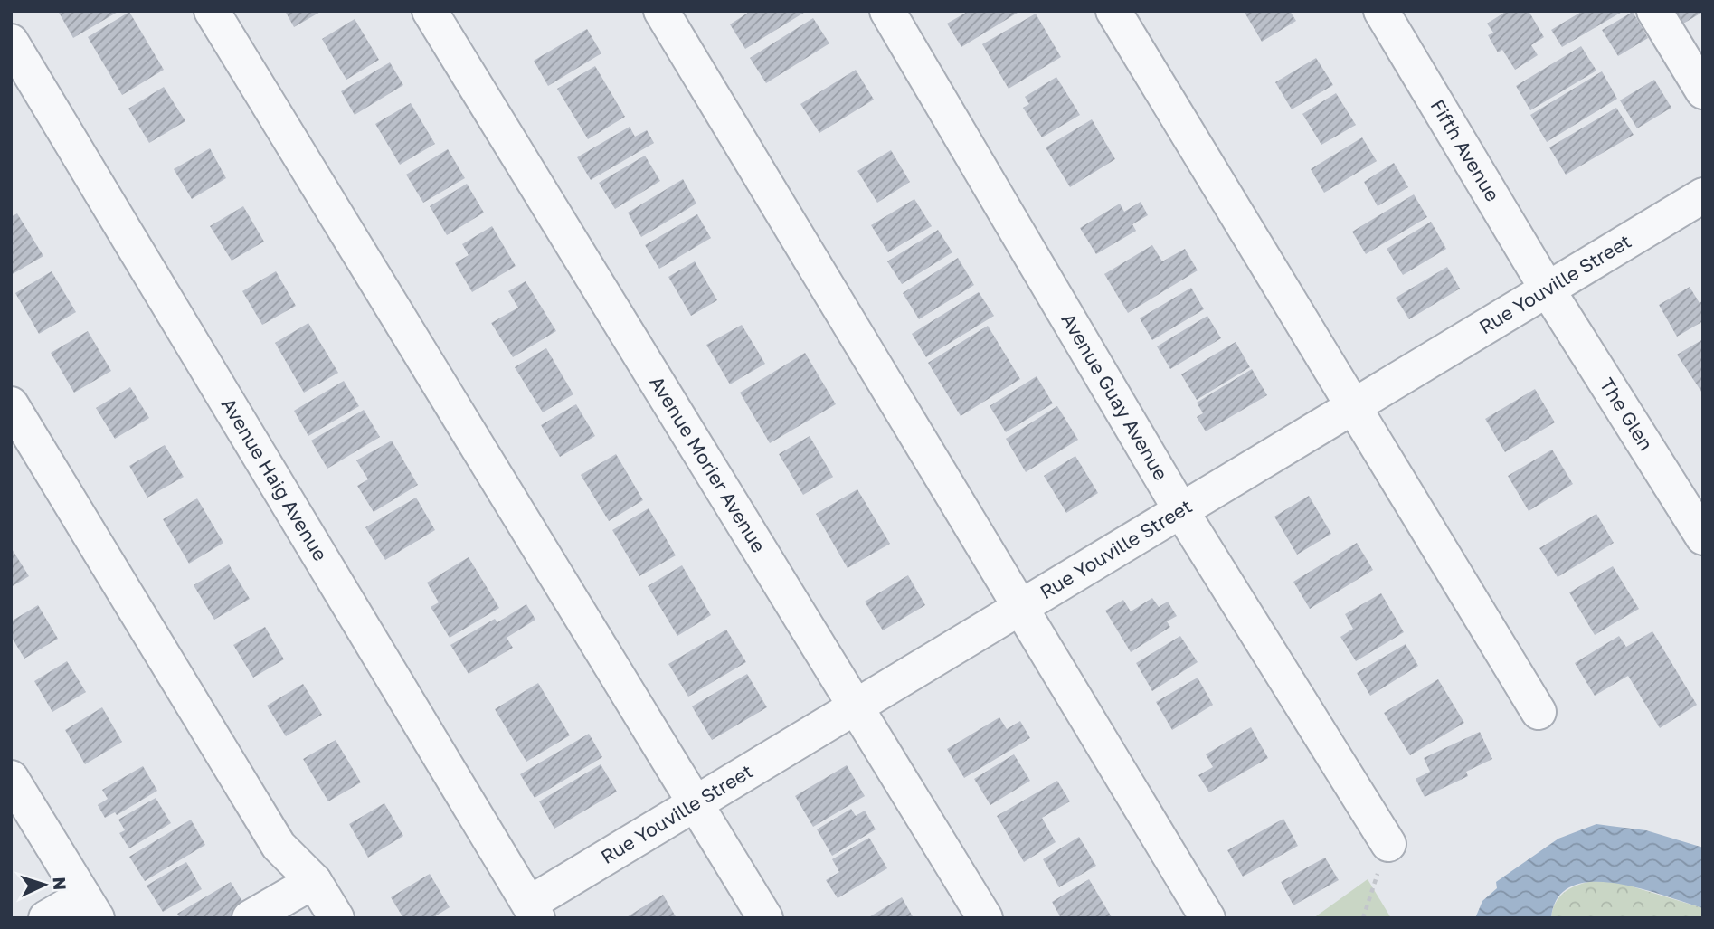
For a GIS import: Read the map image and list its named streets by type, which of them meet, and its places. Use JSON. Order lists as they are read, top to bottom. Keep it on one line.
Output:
{"streets":{"street":["Fifth Avenue","Rue Youville Street","Avenue Guay Avenue","The Glen","Avenue Morier Avenue","Avenue Haig Avenue"]},"crossings":[["Fifth Avenue","Rue Youville Street"],["Fifth Avenue","The Glen"],["Rue Youville Street","Avenue Guay Avenue"],["Rue Youville Street","The Glen"],["Rue Youville Street","Avenue Morier Avenue"],["Rue Youville Street","Avenue Haig Avenue"]],"north":"right"}
